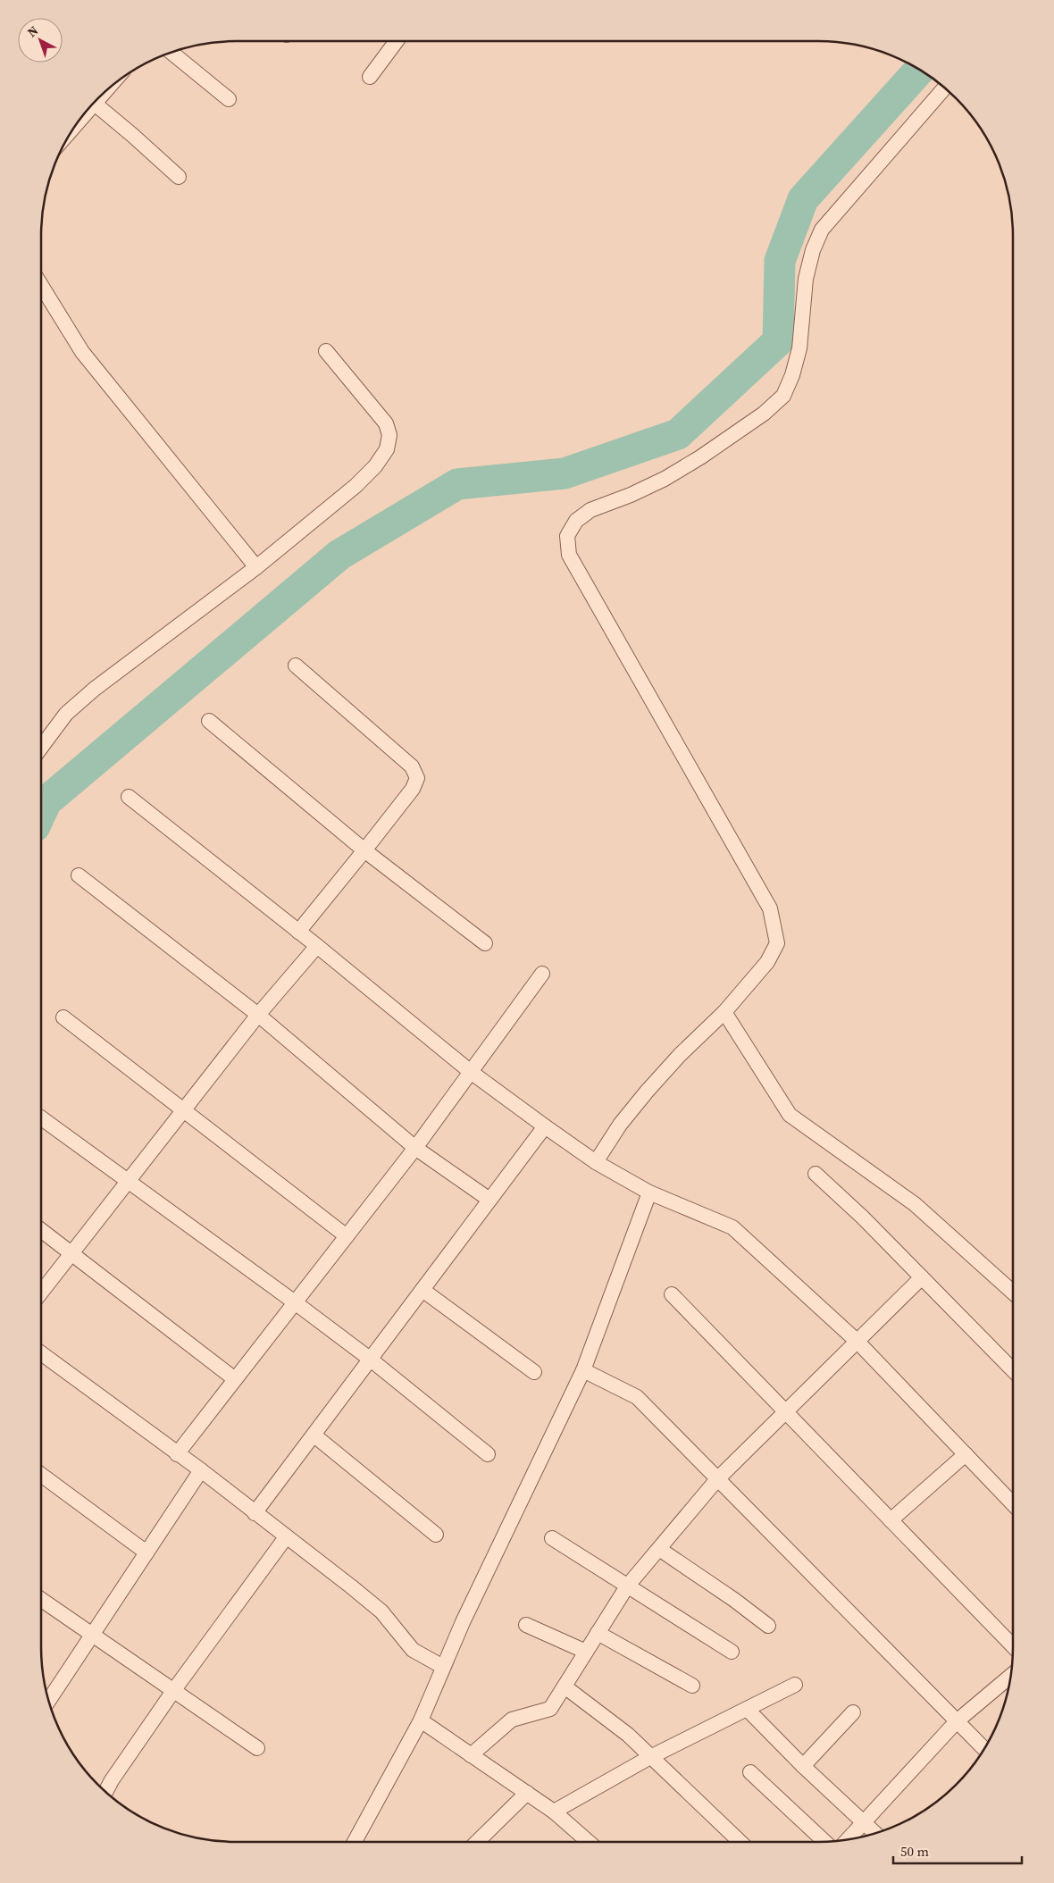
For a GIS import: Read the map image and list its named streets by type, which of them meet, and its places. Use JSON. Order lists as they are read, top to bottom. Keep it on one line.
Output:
{"scale_bar":"50 m","north":"top left"}
